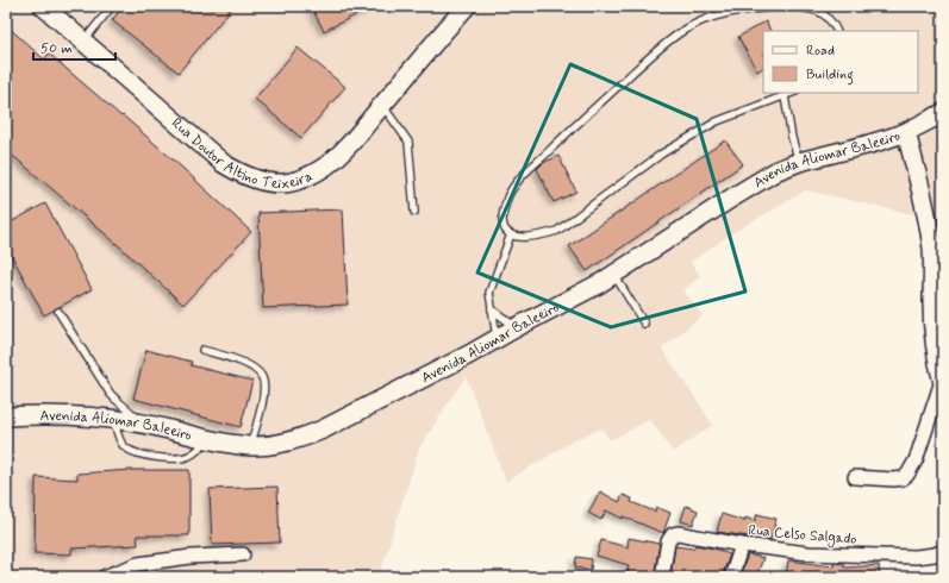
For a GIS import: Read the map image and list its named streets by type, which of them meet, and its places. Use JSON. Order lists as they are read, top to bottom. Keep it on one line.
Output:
{"streets":{"main road":["Rua Doutor Altino Teixeira","Avenida Aliomar Baleeiro"],"street":["Rua Celso Salgado"]},"legend":["Road","Building"],"scale_bar":"50 m"}
